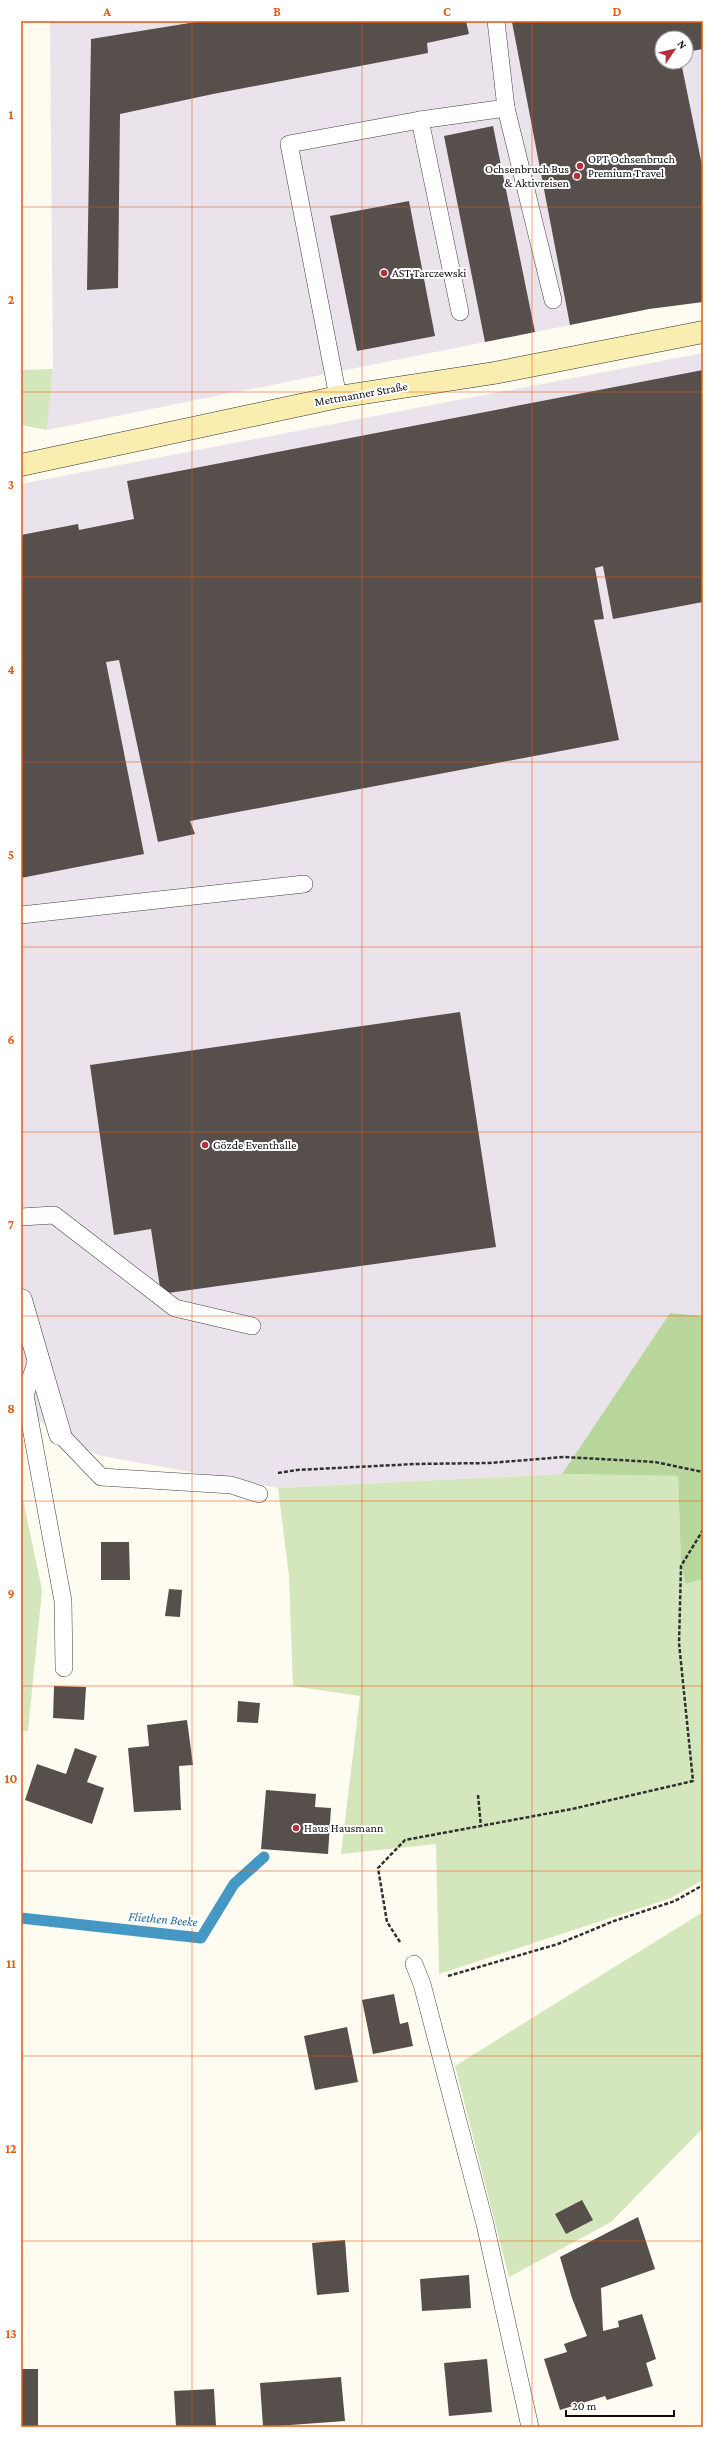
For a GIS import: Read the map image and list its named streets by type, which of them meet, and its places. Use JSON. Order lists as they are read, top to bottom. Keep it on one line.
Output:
{"streets":{"street":["Mettmanner Straße"]},"water":["Fliethen Beeke"],"places":["OPT Ochsenbruch Premium Travel","Ochsenbruch Bus & Aktivreisen","AST Tarczewski","Gözde Eventhalle","Haus Hausmann"],"scale_bar":"20 m","north":"top right","grid":{"columns":["A","B","C","D"],"rows":["1","2","3","4","5","6","7","8","9","10","11","12","13"]}}
